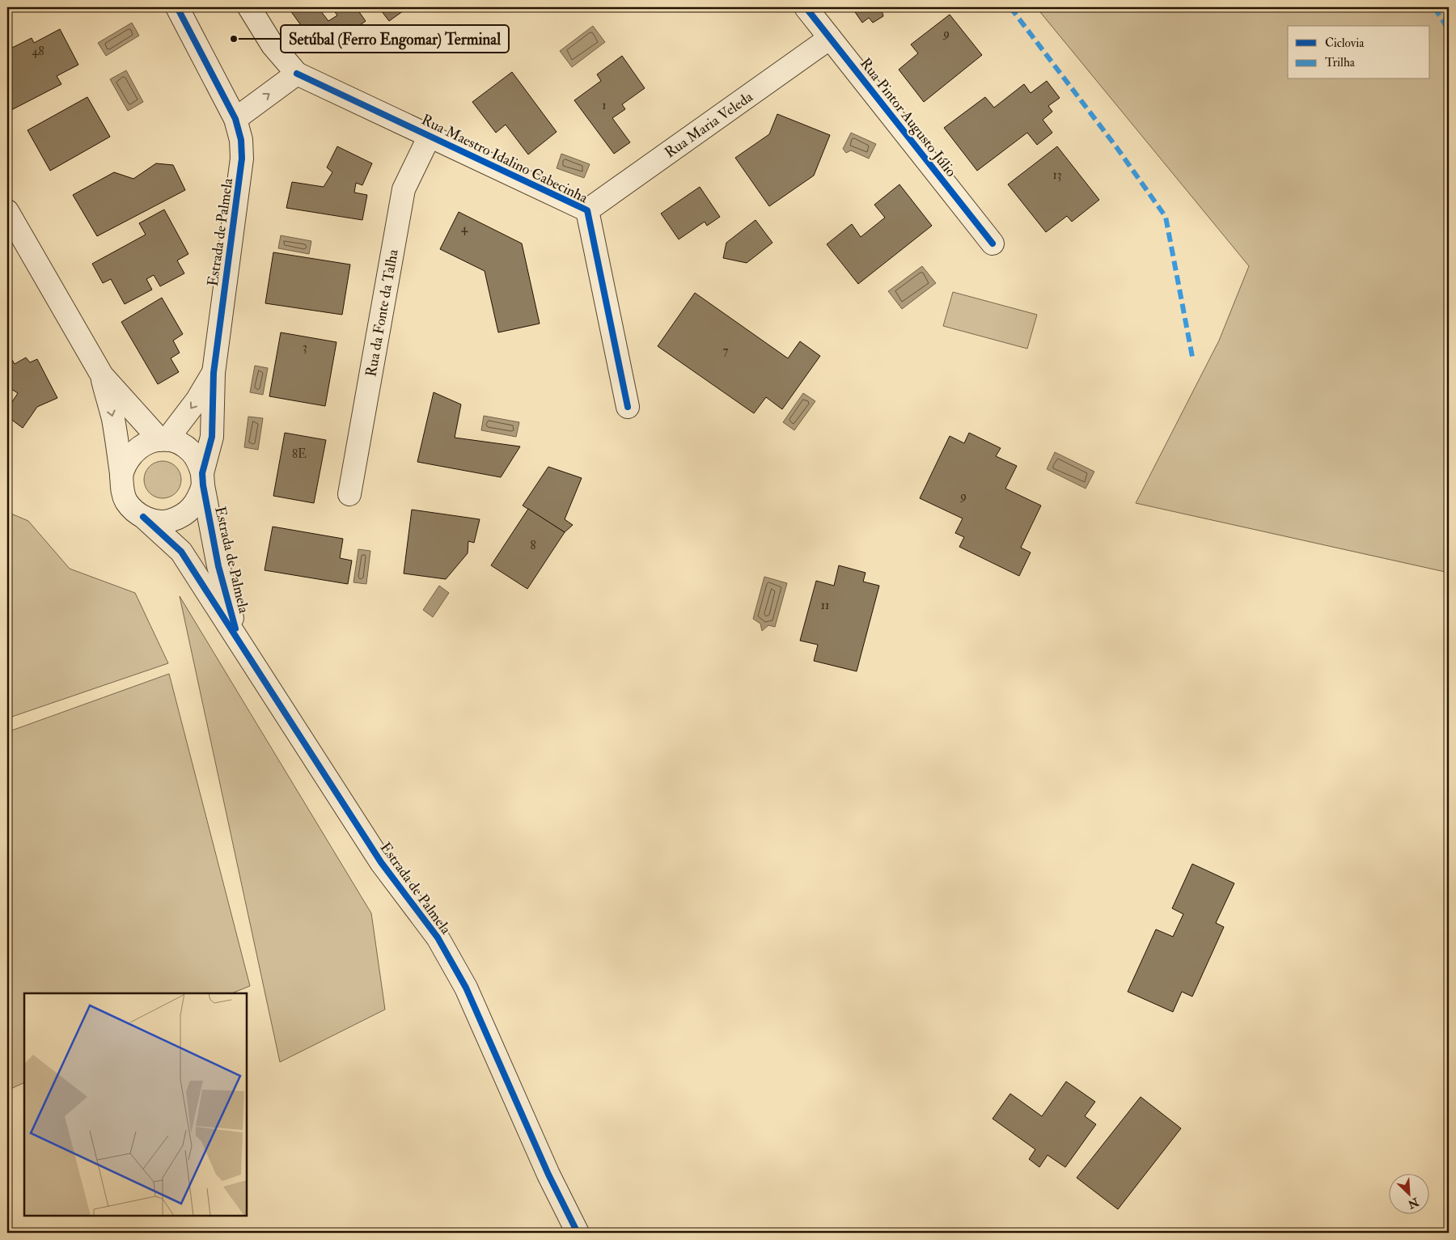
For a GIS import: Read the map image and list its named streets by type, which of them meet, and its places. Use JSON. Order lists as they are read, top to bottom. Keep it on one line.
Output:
{"streets":{"street":["Rua Pintor Augusto Júlio","Rua Maria Veleda","Rua Maestro Idalino Cabecinha","Estrada de Palmela","Rua da Fonte da Talha"]},"crossings":[["Rua Pintor Augusto Júlio","Rua Maria Veleda"],["Rua Maria Veleda","Rua Maestro Idalino Cabecinha"],["Rua Maestro Idalino Cabecinha","Rua da Fonte da Talha"]],"places":["Setúbal (Ferro Engomar) Terminal"],"house_numbers":["9","48","1","13","4","3","7","8E","9","8","11"],"legend":["Ciclovia","Trilha"],"north":"bottom right"}
